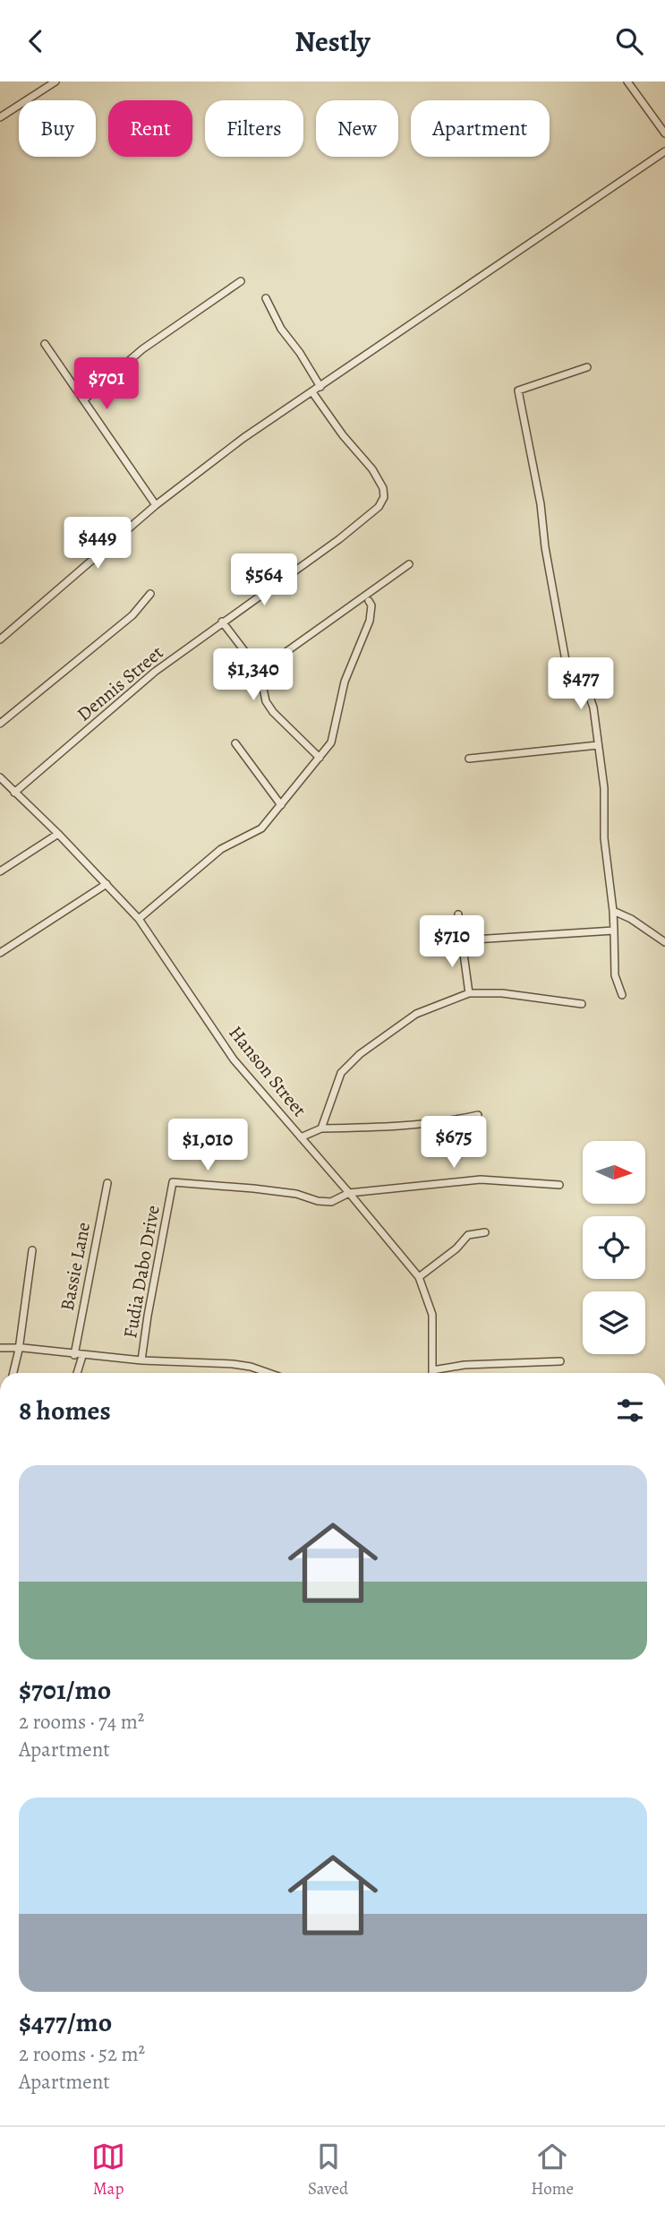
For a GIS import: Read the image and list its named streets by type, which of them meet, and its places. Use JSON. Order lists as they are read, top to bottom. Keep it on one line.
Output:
{"streets":{"street":["Dennis Street","Hanson Street","Bassie Lane","Fudia Dabo Drive"]},"crossings":[["Dennis Street","Hanson Street"],["Hanson Street","Fudia Dabo Drive"]],"north":"right","page":{"header":"Nestly","chip":["Buy","Rent","Filters","New","Apartment"],"price":["$701","$449","$564","$1,340","$477","$710","$675","$1,010"],"heading":"8 homes","list":[{"name":"$701/mo","note":"2 rooms · 74 m² · Apartment"},{"name":"$477/mo","note":"2 rooms · 52 m² · Apartment"}],"tabs":["Map","Saved","Home"]}}
